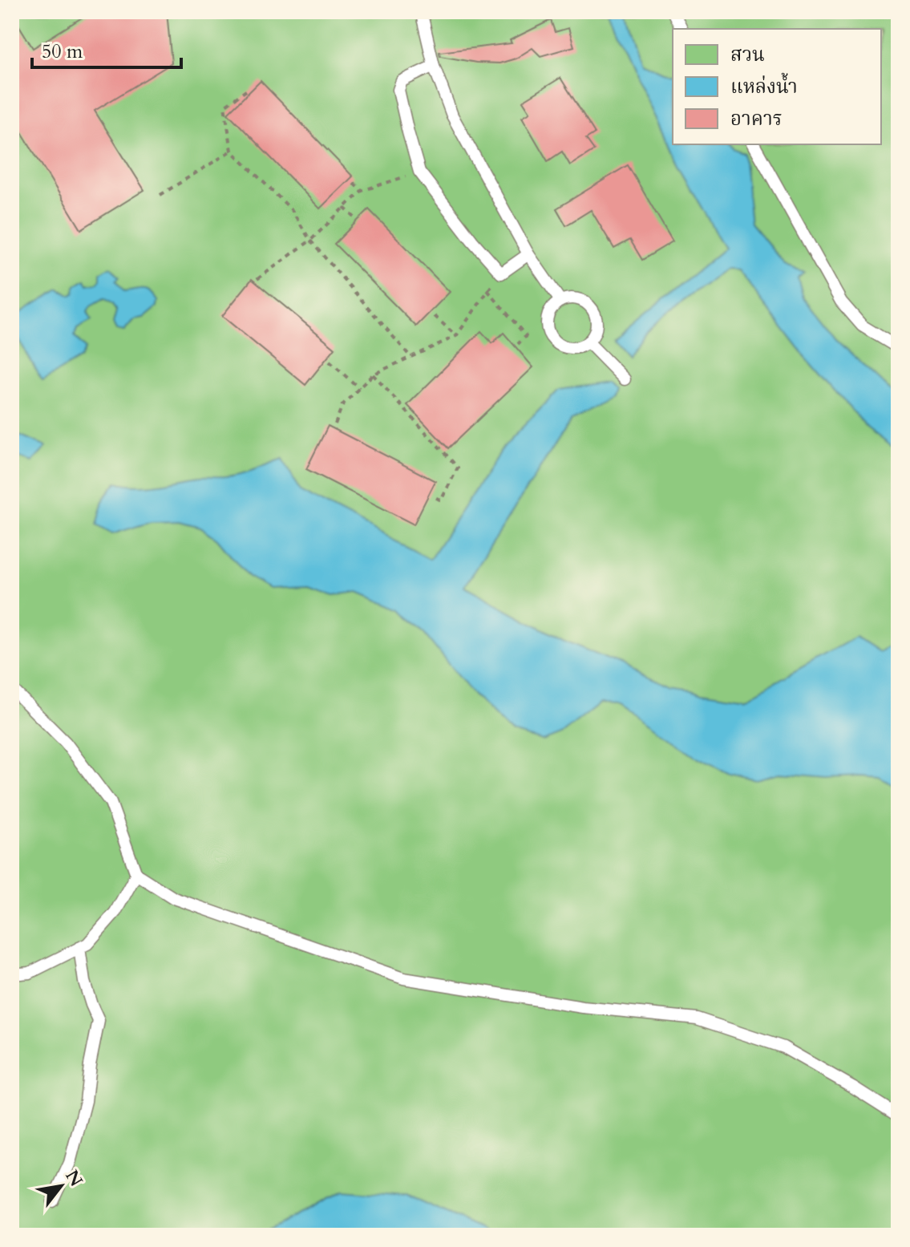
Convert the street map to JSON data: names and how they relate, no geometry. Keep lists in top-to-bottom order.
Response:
{
  "legend": ["สวน", "แหล่งน้ำ", "อาคาร"],
  "scale_bar": "50 m",
  "north": "top right"
}
